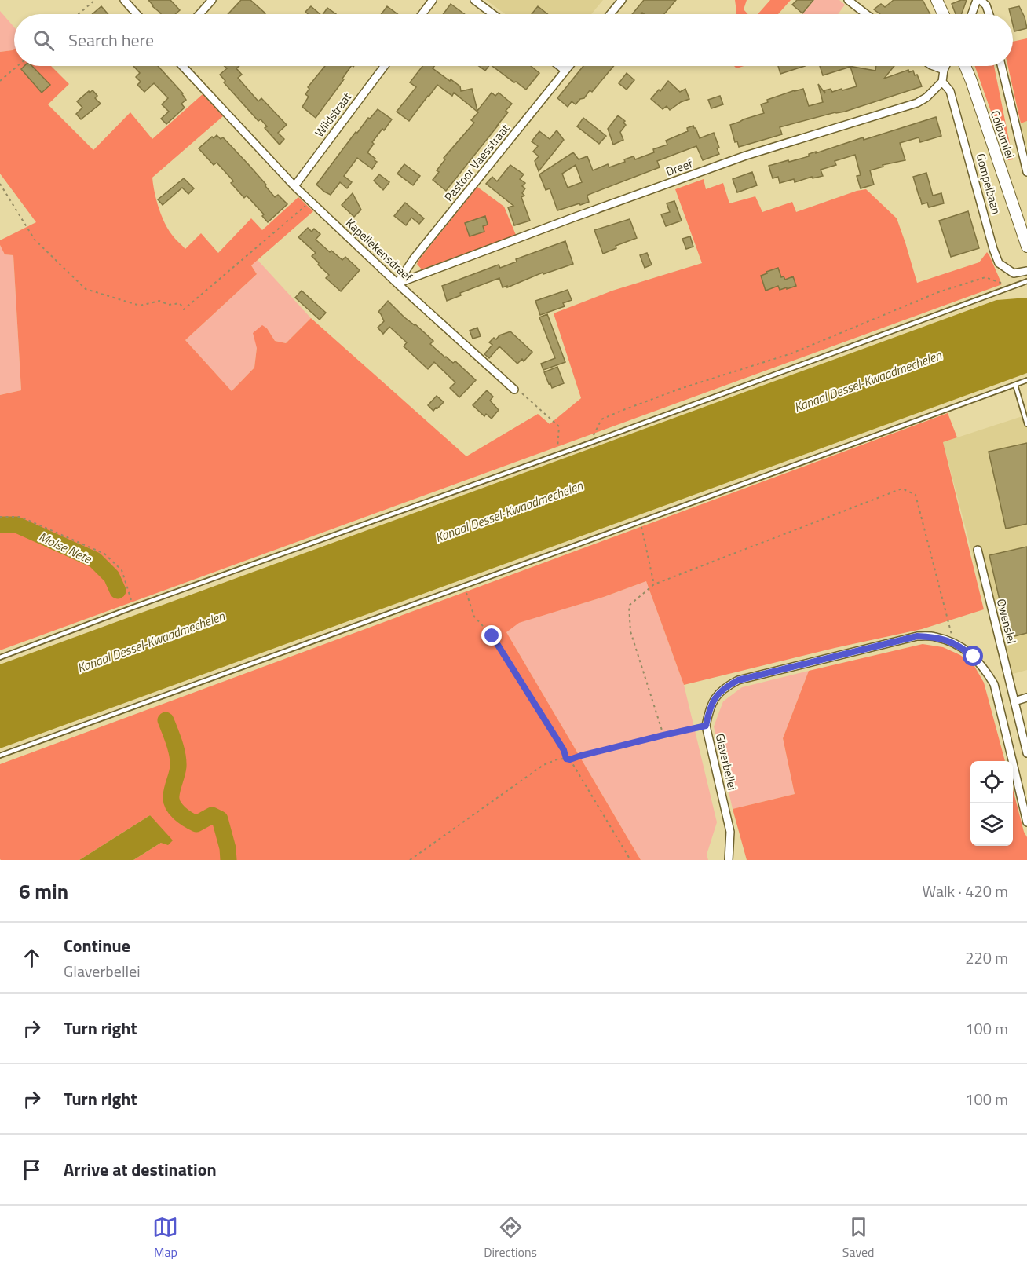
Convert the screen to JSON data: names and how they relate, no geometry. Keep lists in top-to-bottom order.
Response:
{
  "streets": {
    "street": [
      "Wildstraat",
      "Colburnlei",
      "Pastoor Vaesstraat",
      "Dreef",
      "Gompelbaan",
      "Kapellekensdreef",
      "Owenslei",
      "Glaverbellei"
    ]
  },
  "crossings": [
    ["Wildstraat", "Kapellekensdreef"],
    ["Pastoor Vaesstraat", "Dreef"],
    ["Pastoor Vaesstraat", "Kapellekensdreef"],
    ["Dreef", "Gompelbaan"],
    ["Dreef", "Kapellekensdreef"]
  ],
  "water": ["Kanaal Dessel-Kwaadmechelen", "Molse Nete"],
  "page": {
    "search": "Search here",
    "heading": ["6 min", "Walk · 420 m"],
    "list": [
      ["Continue", "Glaverbellei", "220 m"],
      ["Turn right", "100 m"],
      ["Turn right", "100 m"],
      "Arrive at destination"
    ],
    "nav": ["Map", "Directions", "Saved"]
  }
}
